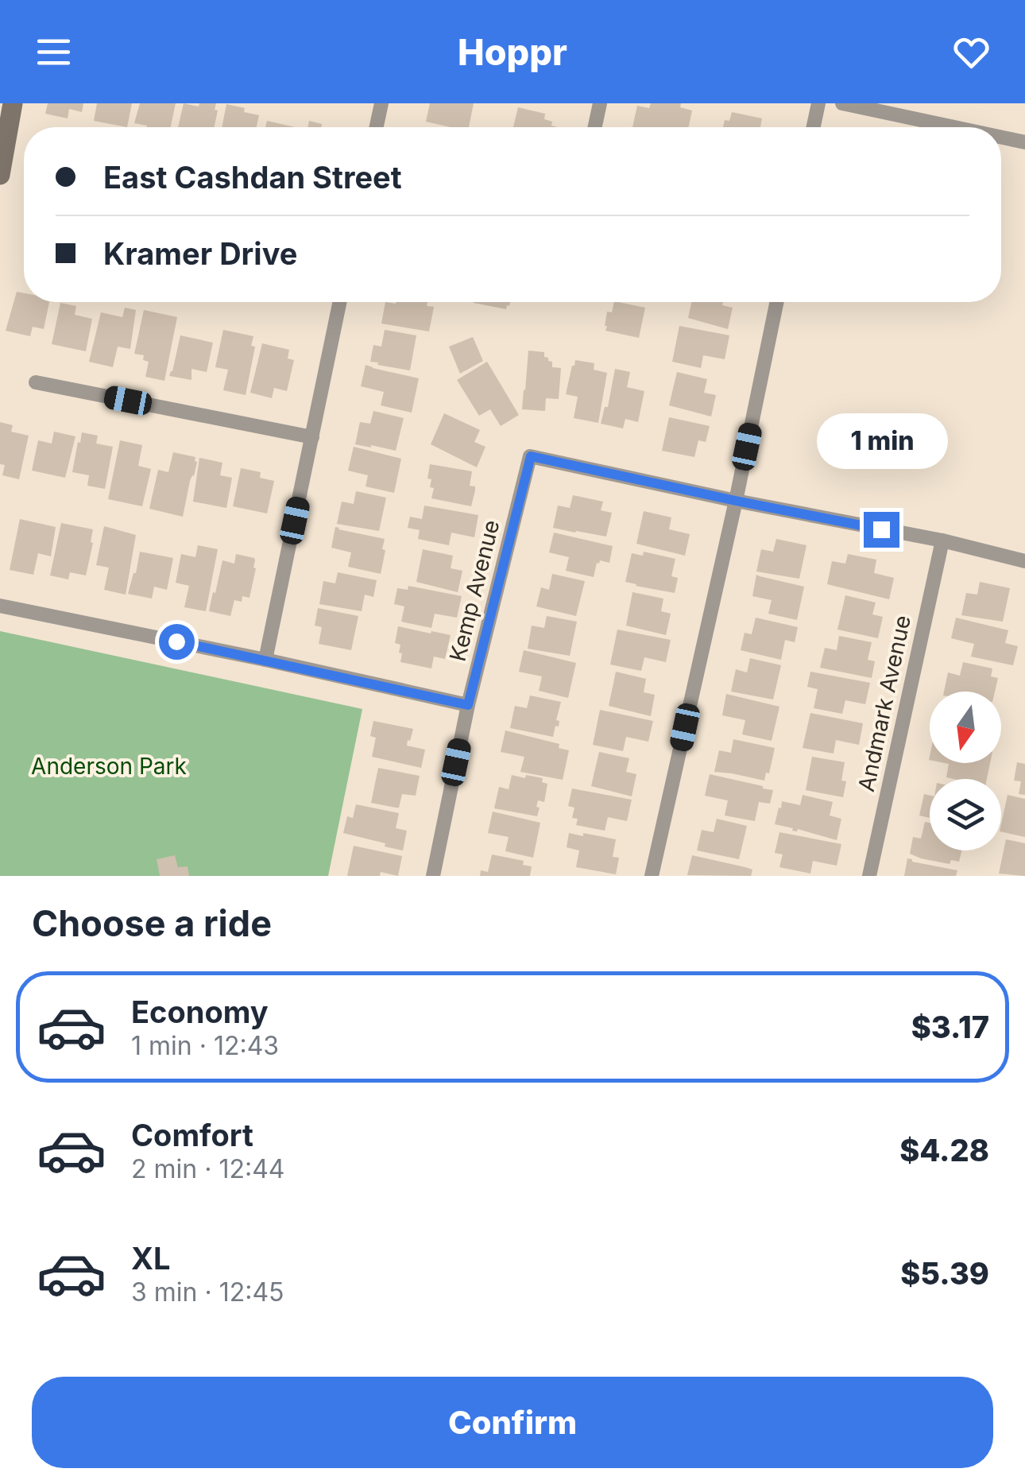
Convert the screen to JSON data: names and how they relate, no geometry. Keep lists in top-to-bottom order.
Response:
{
  "streets": {
    "street": ["Kemp Avenue", "Andmark Avenue"]
  },
  "parks": ["Anderson Park"],
  "north": "bottom",
  "page": {
    "header": "Hoppr",
    "banner": ["East Cashdan Street", "Kramer Drive"],
    "bubble": "1 min",
    "heading": "Choose a ride",
    "list": [
      {
        "name": "Economy",
        "note": "1 min · 12:43",
        "value": "$3.17"
      },
      {
        "name": "Comfort",
        "note": "2 min · 12:44",
        "value": "$4.28"
      },
      {
        "name": "XL",
        "note": "3 min · 12:45",
        "value": "$5.39"
      }
    ],
    "buttons": "Confirm"
  }
}
